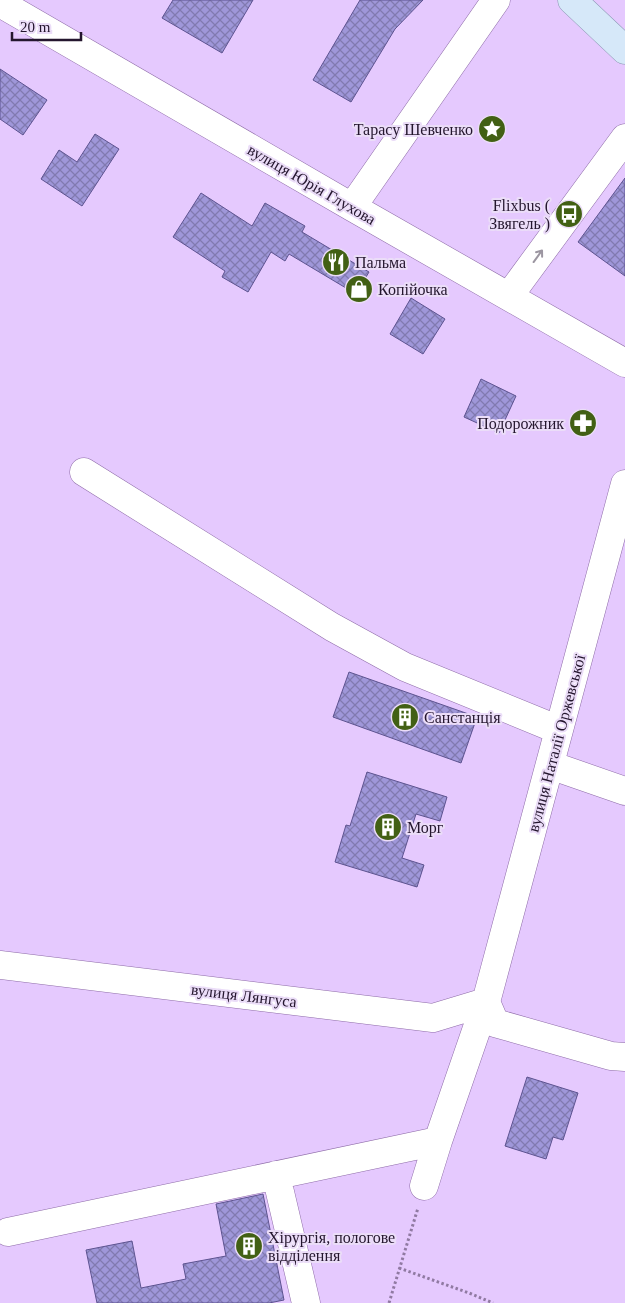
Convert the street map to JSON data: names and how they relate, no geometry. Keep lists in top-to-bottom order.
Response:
{
  "streets": {
    "street": ["вулиця Юрія Глухова", "вулиця Наталії Оржевської", "вулиця Лянгуса"]
  },
  "crossings": [
    ["вулиця Наталії Оржевської", "вулиця Лянгуса"]
  ],
  "places": {
    "place": ["Тарасу Шевченко"],
    "bus stop": ["Flixbus ( Звягель )"],
    "restaurant": ["Пальма"],
    "shop": ["Копійочка"],
    "pharmacy": ["Подорожник"],
    "building": ["Санстанція", "Морг", "Хірургія, пологове відділення"]
  },
  "scale_bar": "20 m"
}
